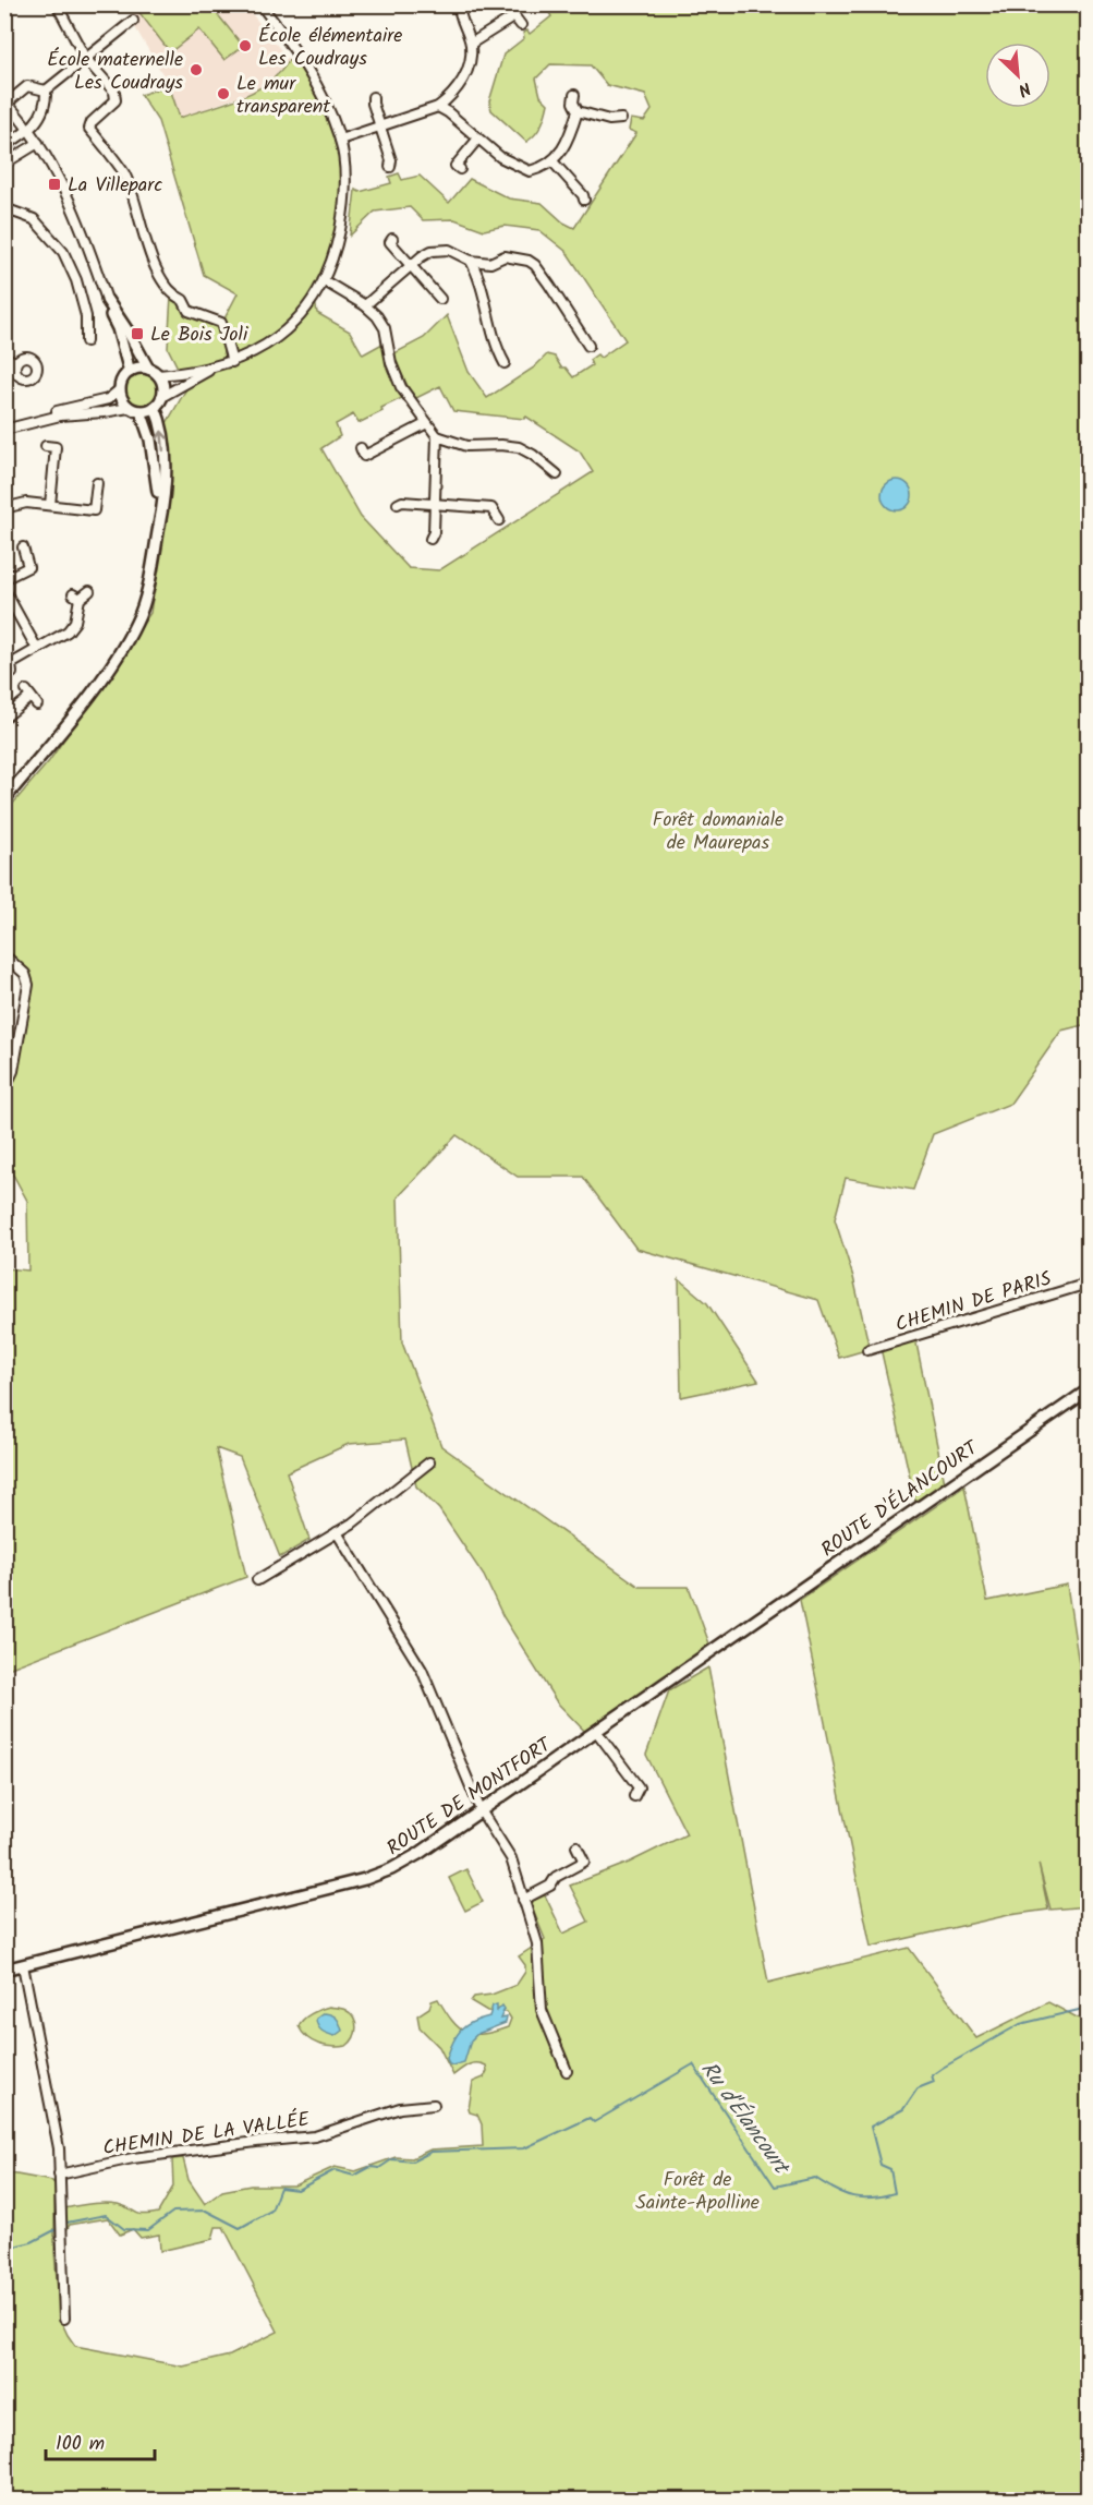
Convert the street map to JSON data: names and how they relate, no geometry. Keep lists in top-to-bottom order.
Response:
{
  "streets": {
    "street": [
      "CHEMIN DE PARIS",
      "ROUTE D'ÉLANCOURT",
      "ROUTE DE MONTFORT",
      "CHEMIN DE LA VALLÉE"
    ]
  },
  "crossings": [
    ["ROUTE D'ÉLANCOURT", "ROUTE DE MONTFORT"]
  ],
  "water": ["Ru d'Élancourt"],
  "parks": ["Forêt domaniale de Maurepas", "Forêt de Sainte-Apolline"],
  "places": {
    "other": ["École élémentaire Les Coudrays", "École maternelle Les Coudrays", "Le mur transparent"],
    "transit": ["La Villeparc", "Le Bois Joli"]
  },
  "scale_bar": "100 m",
  "north": "bottom right"
}
